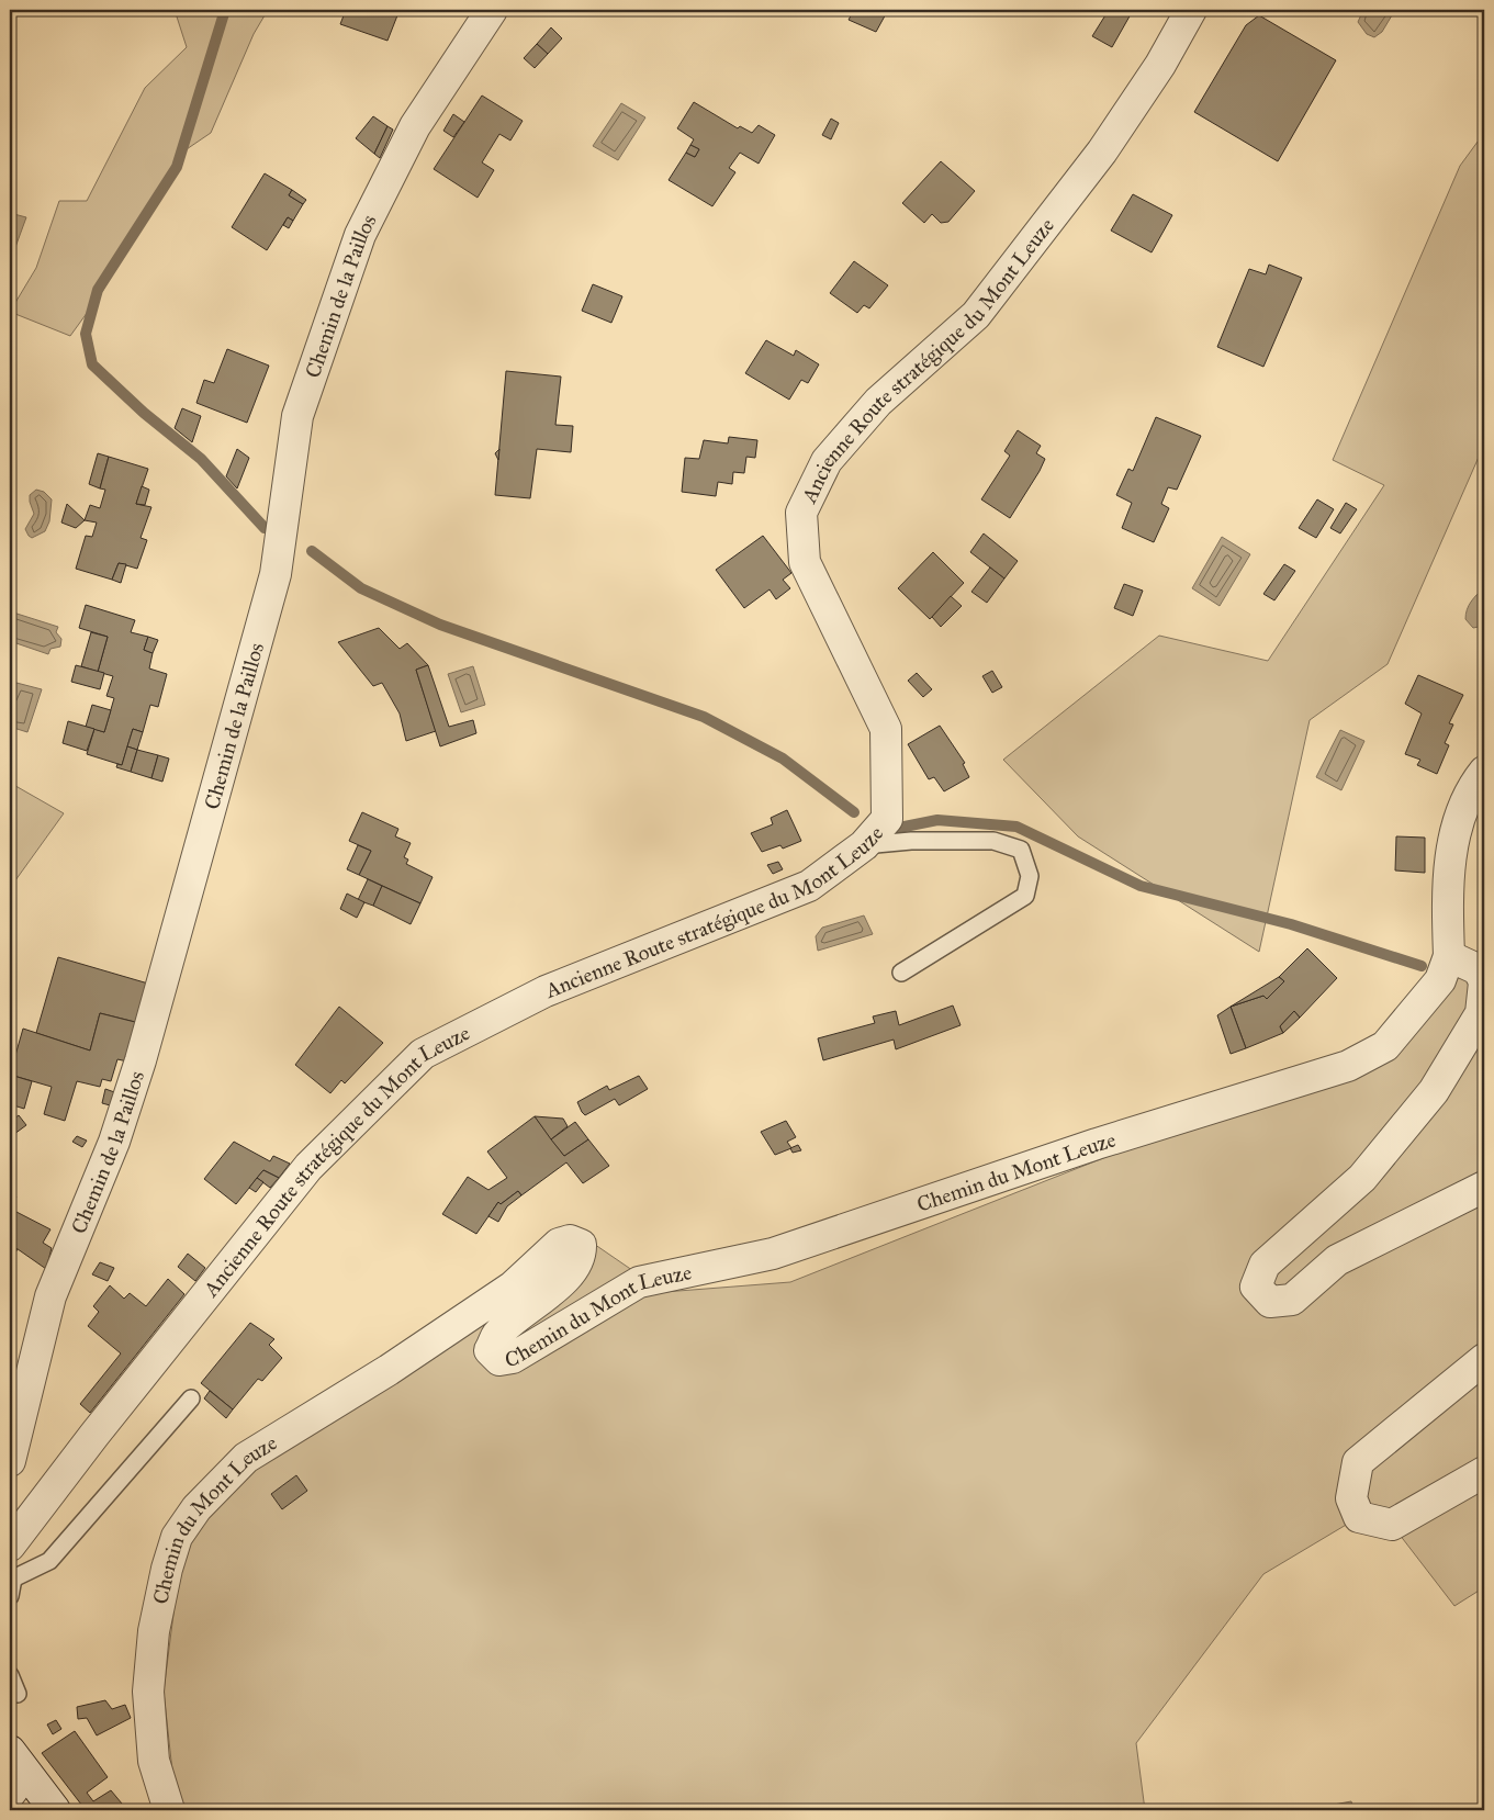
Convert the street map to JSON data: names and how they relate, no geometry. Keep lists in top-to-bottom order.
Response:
{
  "streets": {
    "street": ["Chemin de la Paillos", "Ancienne Route stratégique du Mont Leuze", "Chemin du Mont Leuze"]
  }
}
